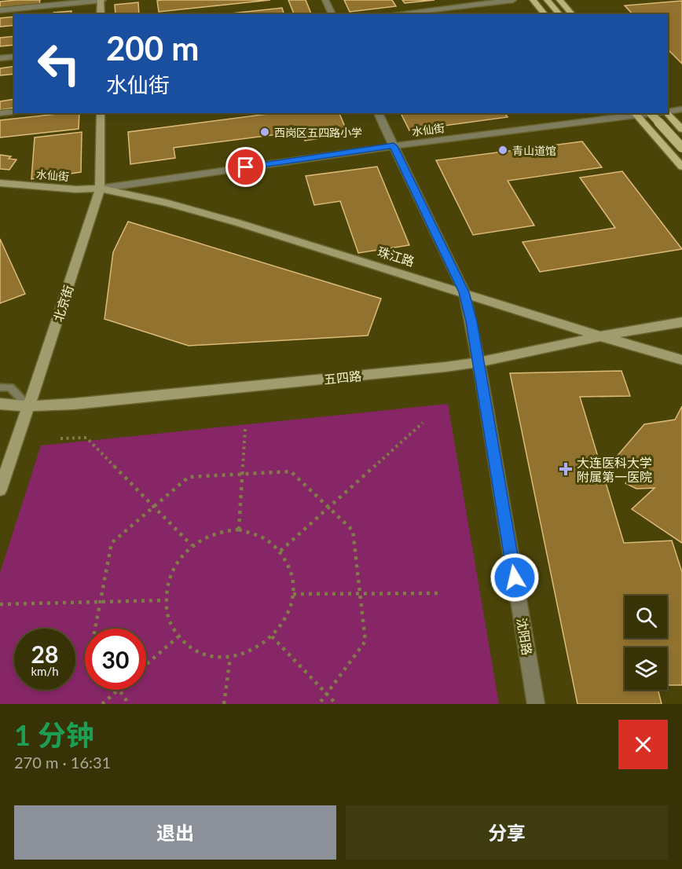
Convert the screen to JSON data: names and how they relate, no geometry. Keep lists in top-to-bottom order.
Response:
{
  "streets": {
    "street": [
      "水仙街",
      "珠江路",
      "北京街",
      "五四路",
      "沈阳路"
    ]
  },
  "crossings": [
    ["水仙街", "珠江路"],
    ["水仙街", "北京街"],
    ["水仙街", "沈阳路"],
    ["珠江路", "北京街"],
    ["珠江路", "五四路"],
    ["珠江路", "沈阳路"],
    ["北京街", "五四路"],
    ["五四路", "沈阳路"]
  ],
  "places": {
    "other": ["西岗区五四路小学", "青山道馆"],
    "health": ["大连医科大学 附属第一医院"]
  },
  "page": {
    "turn": ["200 m", "水仙街"],
    "speed": "28 km/h",
    "limit": "30",
    "heading": ["1 分钟", "270 m · 16:31"],
    "buttons": ["退出", "分享"]
  }
}
